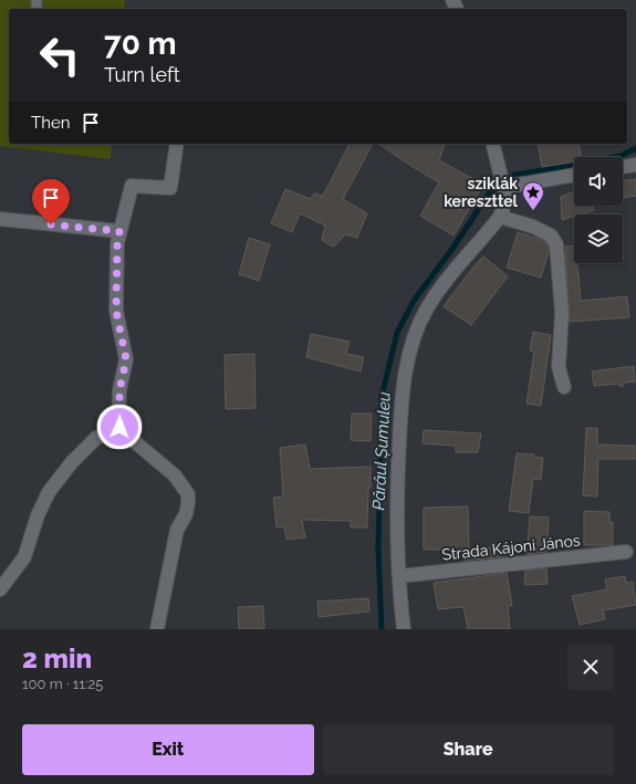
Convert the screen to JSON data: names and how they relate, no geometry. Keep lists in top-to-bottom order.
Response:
{
  "streets": {
    "street": ["Strada Kájoni János"]
  },
  "water": ["Pârâul Șumuleu"],
  "places": {
    "place": ["sziklák kereszttel"]
  },
  "page": {
    "turn": ["70 m", "Turn left"],
    "then": "Then",
    "heading": ["2 min", "100 m · 11:25"],
    "buttons": ["Exit", "Share"]
  }
}
